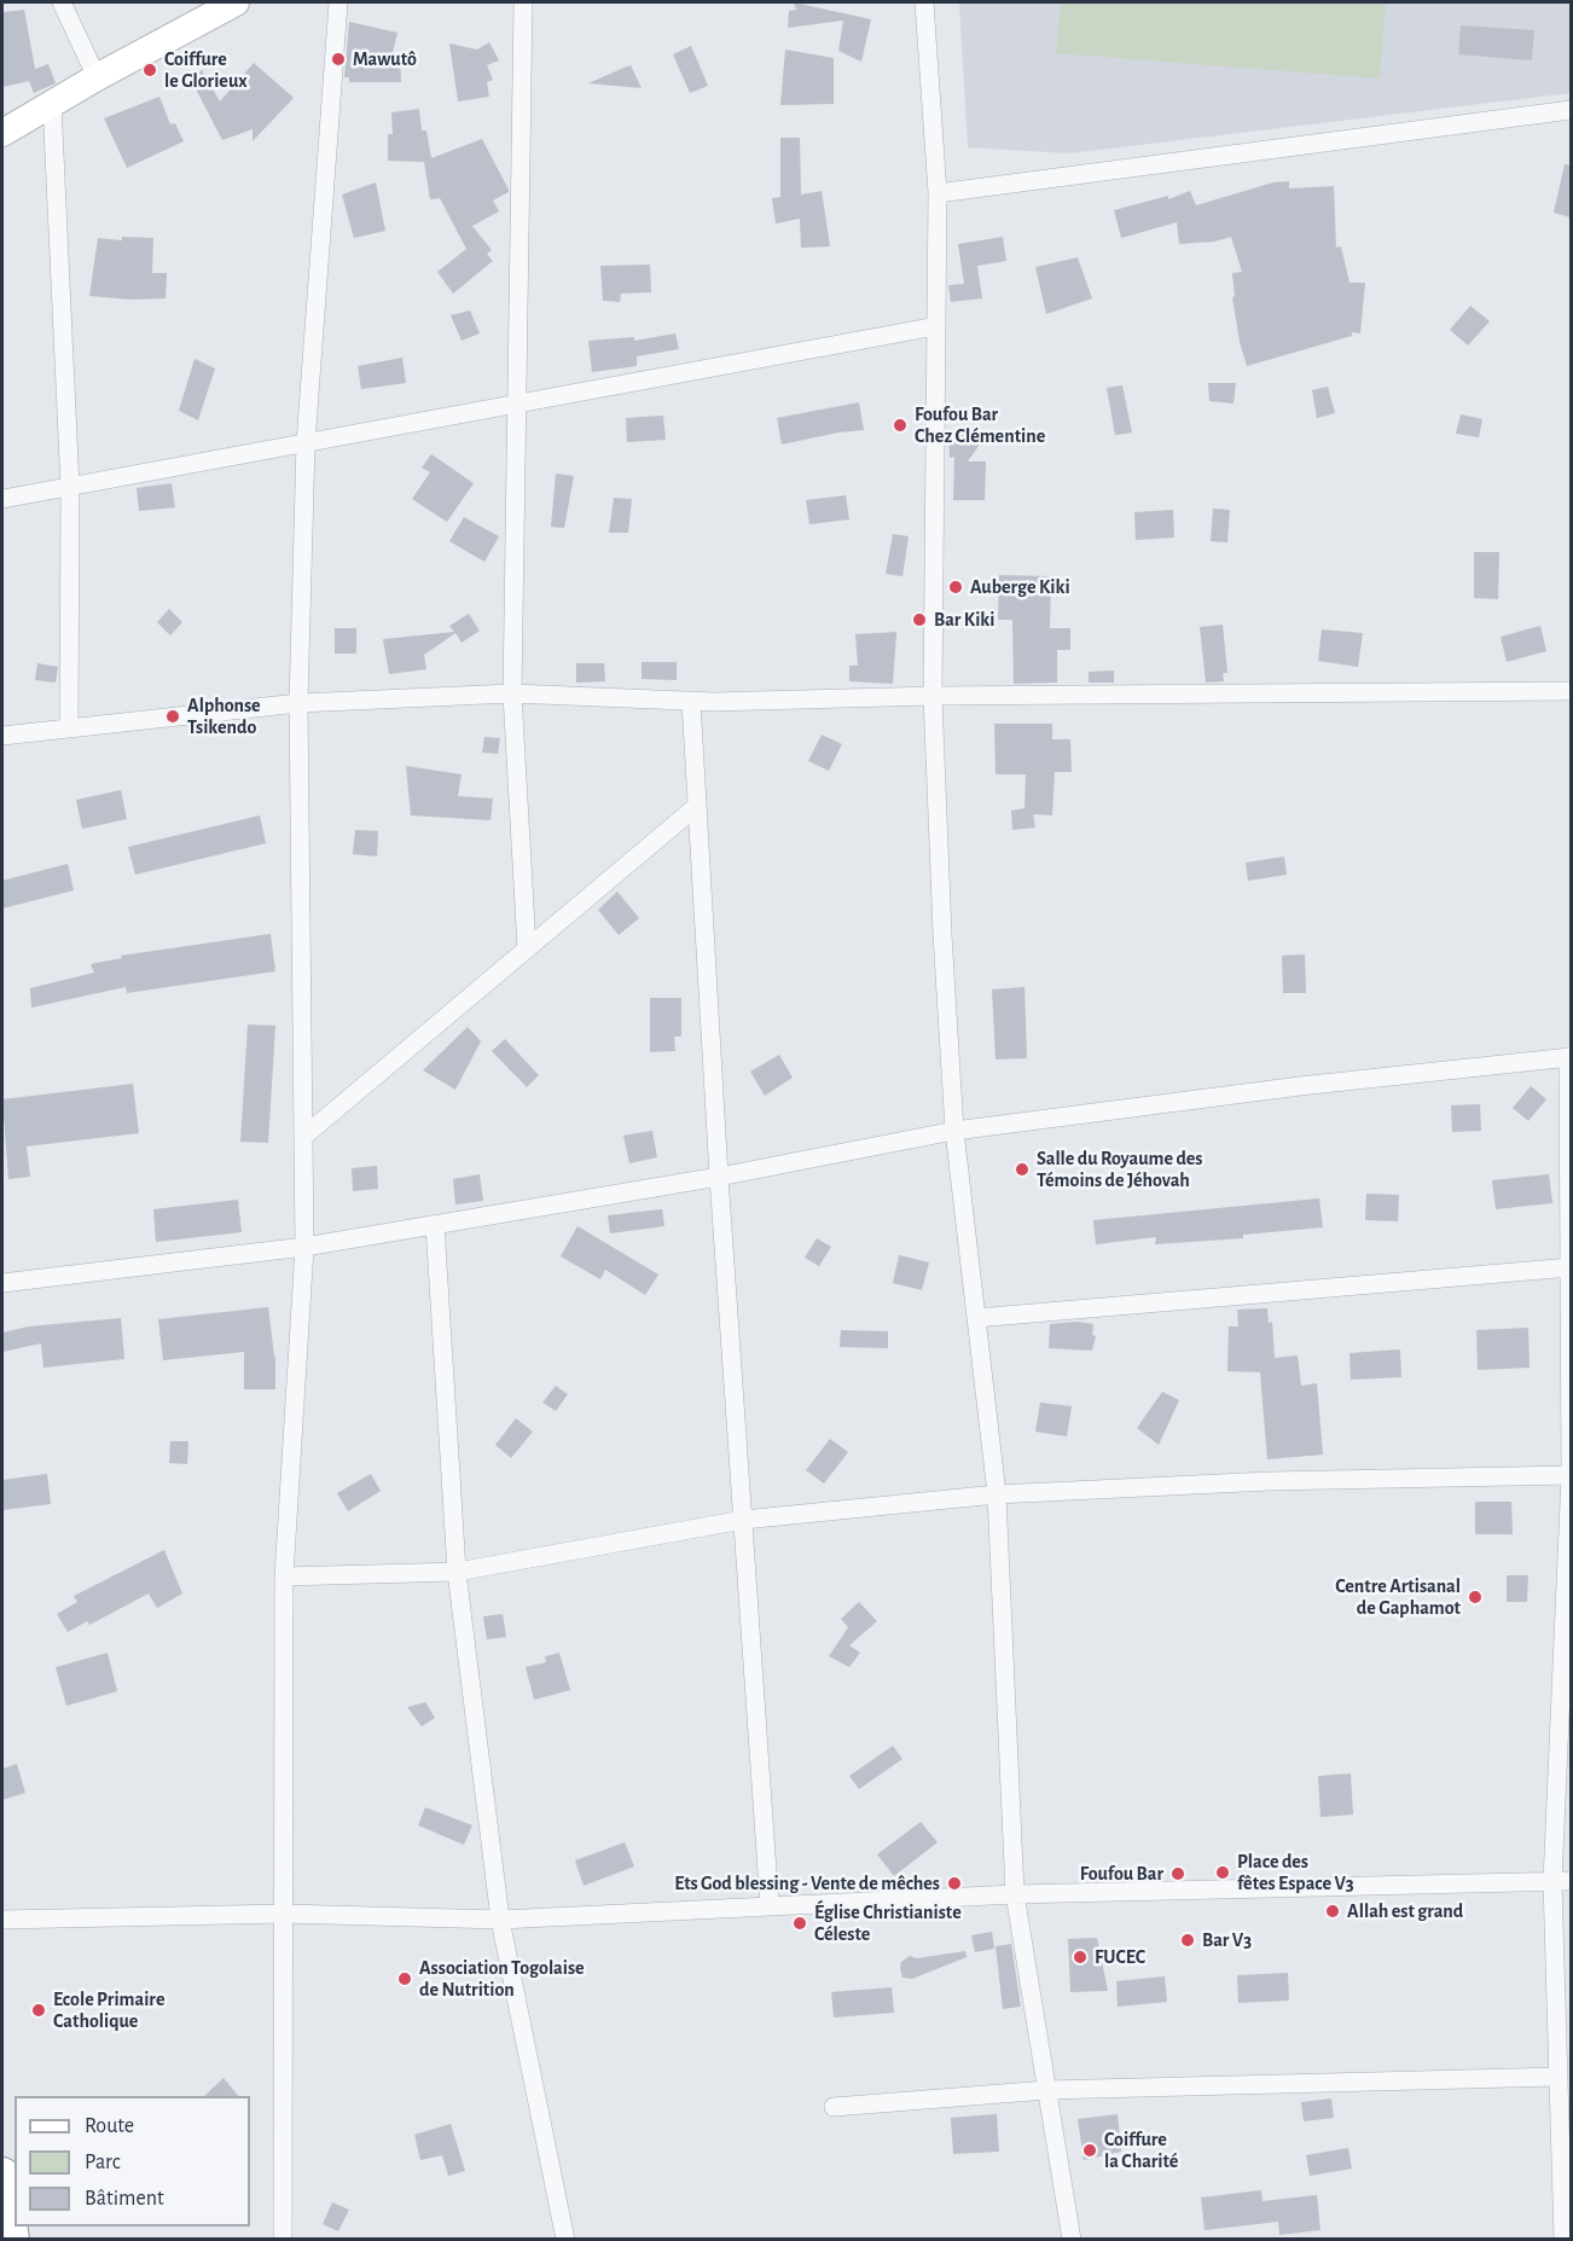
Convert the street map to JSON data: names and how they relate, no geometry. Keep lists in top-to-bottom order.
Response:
{
  "places": [
    "Mawutô",
    "Coiffure le Glorieux",
    "Foufou Bar Chez Clémentine",
    "Auberge Kiki",
    "Bar Kiki",
    "Alphonse Tsikendo",
    "Salle du Royaume des Témoins de Jéhovah",
    "Centre Artisanal de Gaphamot",
    "Place des fêtes Espace V3",
    "Foufou Bar",
    "Ets God blessing - Vente de mêches",
    "Allah est grand",
    "Église Christianiste Céleste",
    "Bar V3",
    "FUCEC",
    "Association Togolaise de Nutrition",
    "Ecole Primaire Catholique",
    "Coiffure la Charité"
  ],
  "legend": ["Route", "Parc", "Bâtiment"]
}
